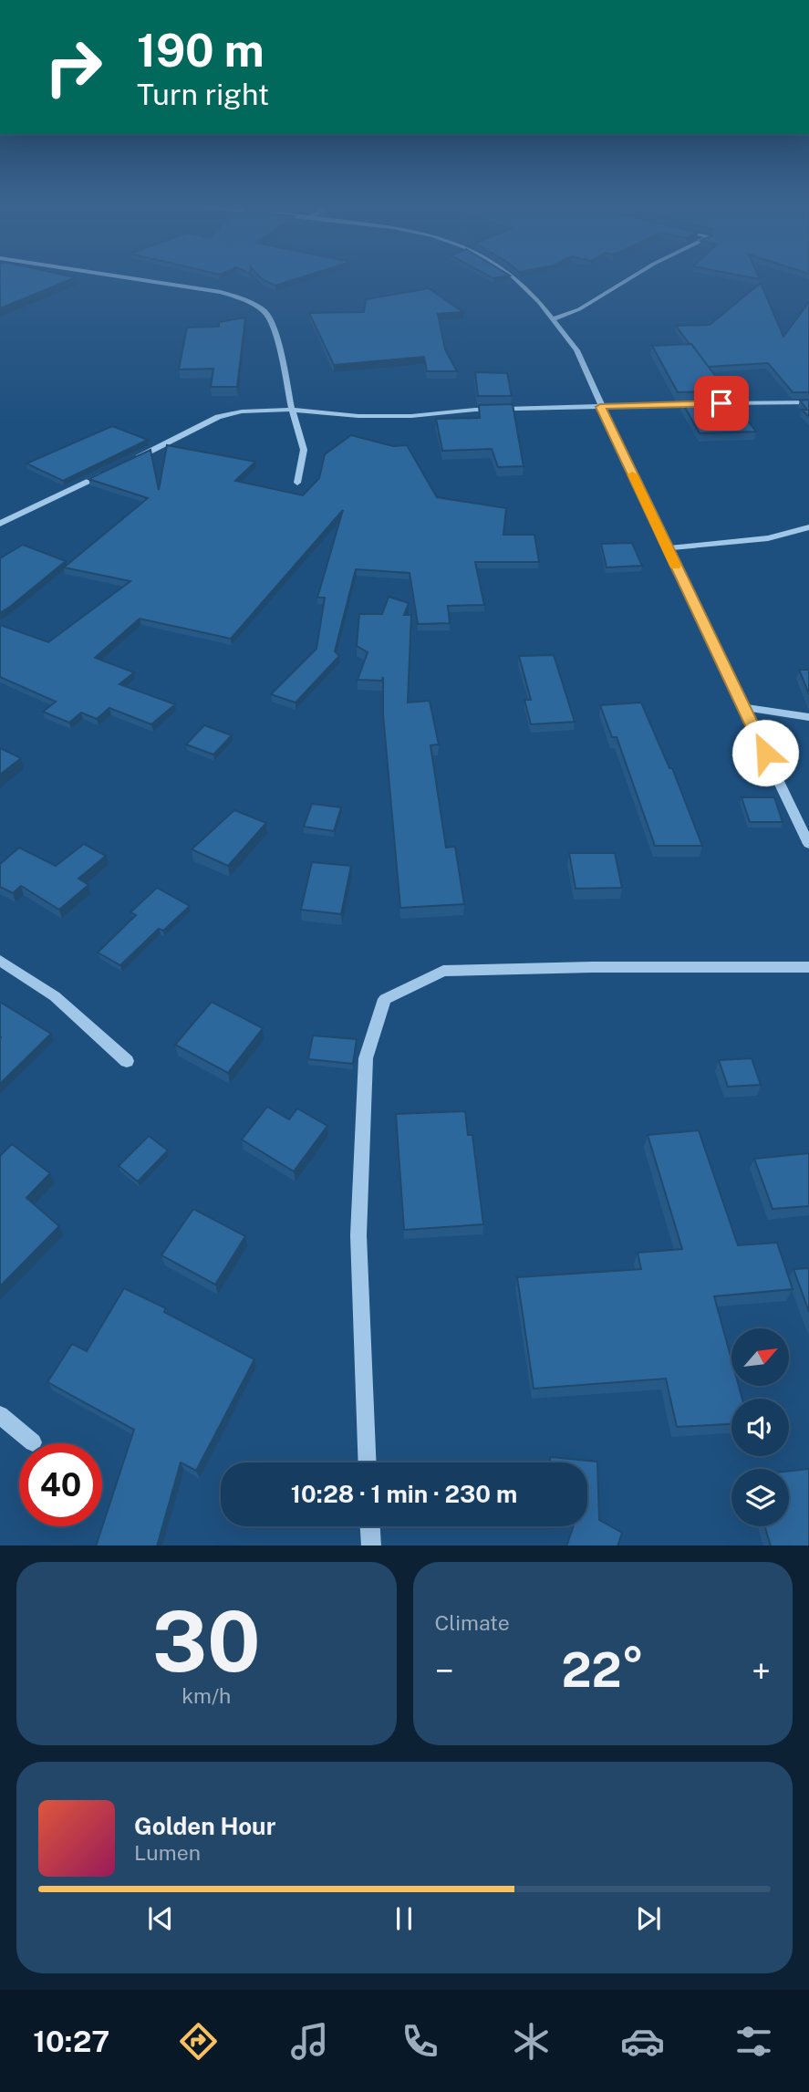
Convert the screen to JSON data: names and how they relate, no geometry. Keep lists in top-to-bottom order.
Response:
{
  "north": "top right",
  "page": {
    "turn": ["190 m", "Turn right"],
    "limit": "40",
    "trip": "10:28 · 1 min · 230 m",
    "tile": [
      ["30", "km/h"],
      "Climate"
    ],
    "heat": ["−", "22°", "+"],
    "song": ["Golden Hour", "Lumen"],
    "tabs": "10:27"
  }
}
